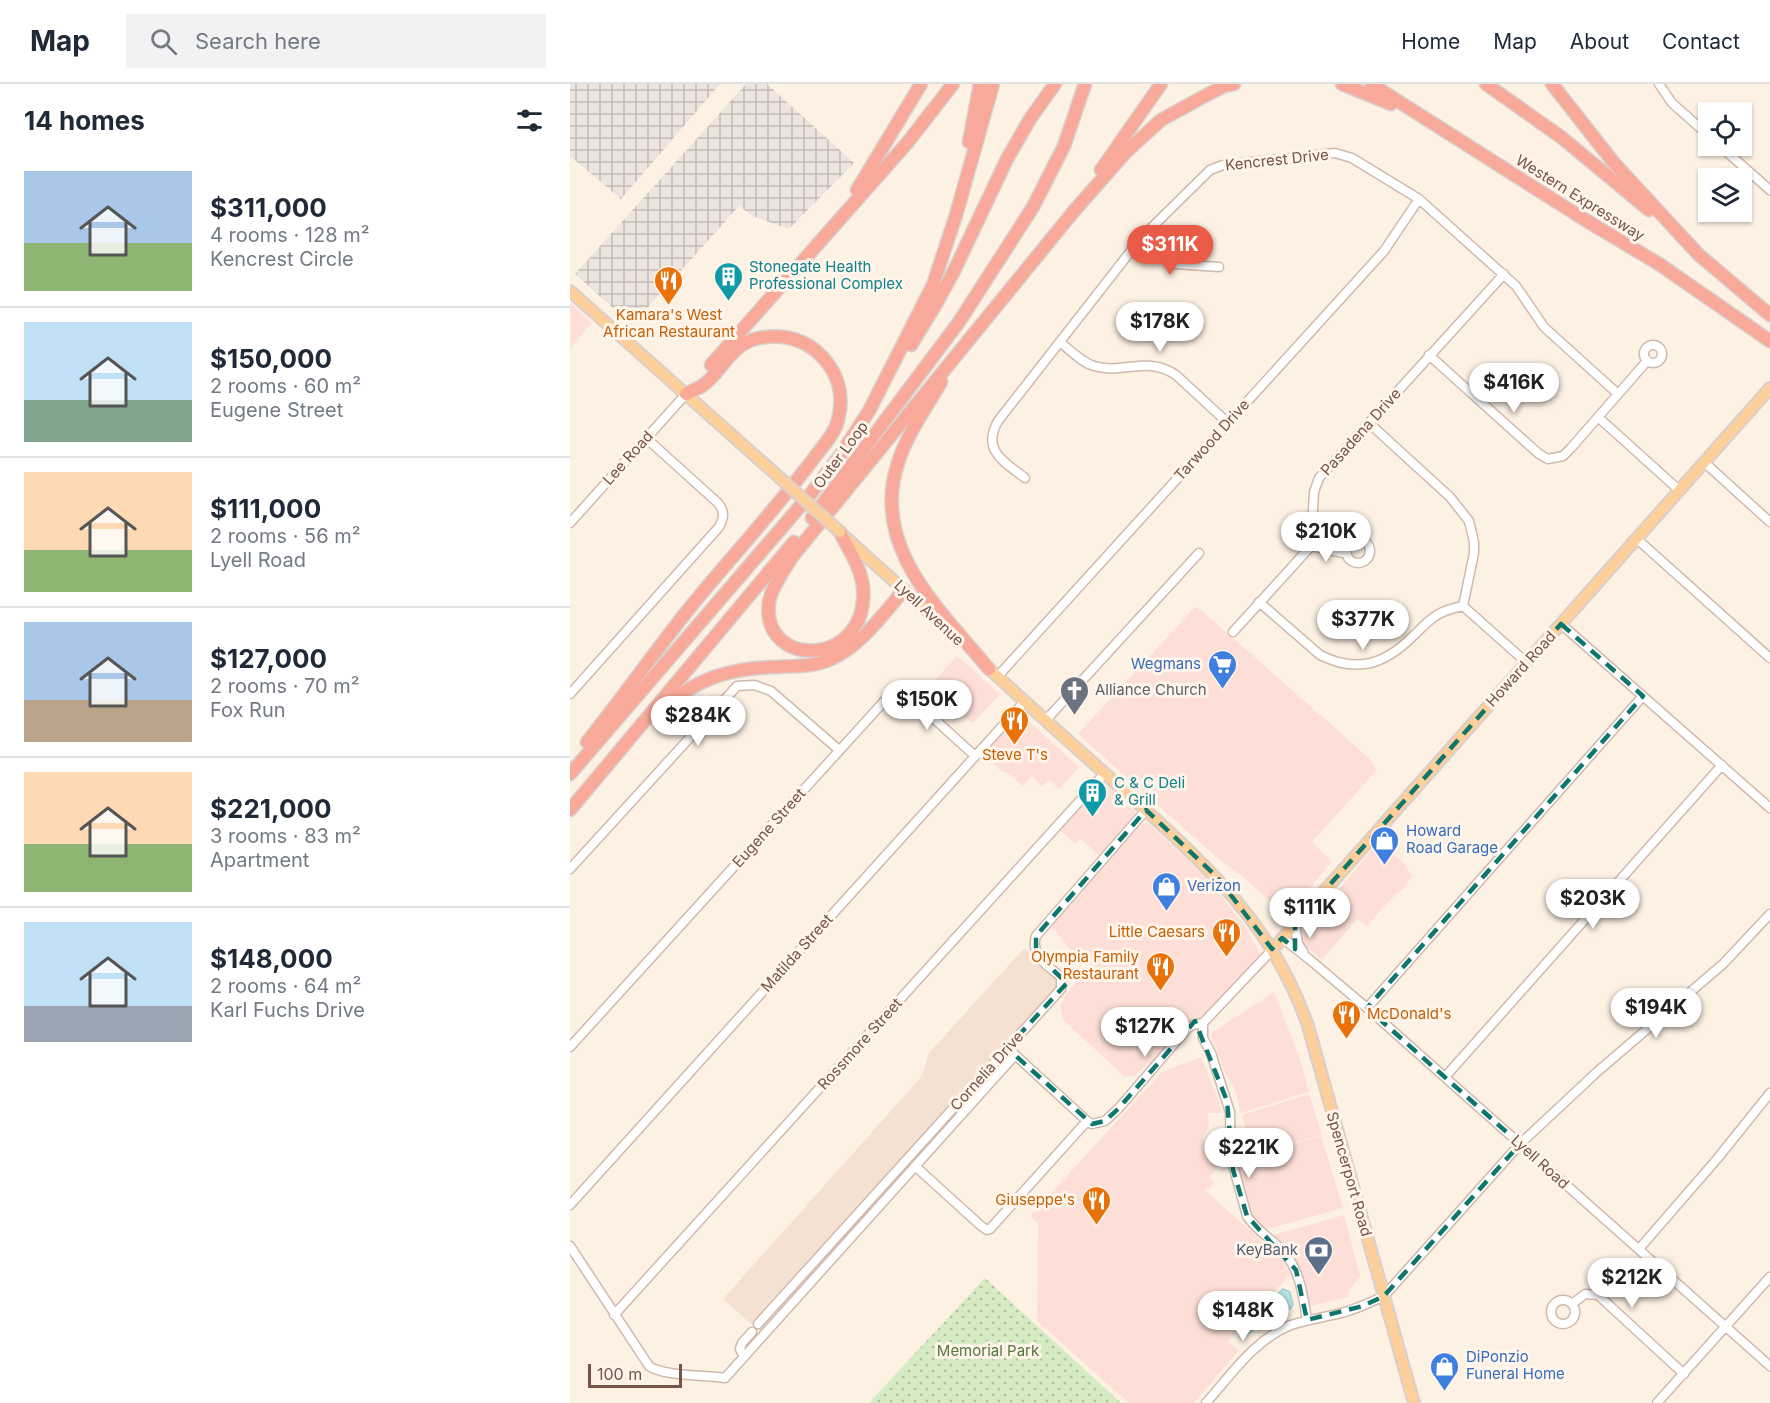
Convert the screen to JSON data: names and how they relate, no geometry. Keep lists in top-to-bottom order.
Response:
{
  "streets": {
    "highway": ["Western Expressway", "Outer Loop"],
    "main road": ["Lyell Avenue", "Howard Road", "Spencerport Road"],
    "street": [
      "Kencrest Drive",
      "Pasadena Drive",
      "Tarwood Drive",
      "Lee Road",
      "Eugene Street",
      "Matilda Street",
      "Rossmore Street",
      "Cornelia Drive",
      "Lyell Road"
    ]
  },
  "crossings": [
    ["Kencrest Drive", "Pasadena Drive"],
    ["Kencrest Drive", "Tarwood Drive"],
    ["Tarwood Drive", "Lyell Avenue"],
    ["Lee Road", "Lyell Avenue"],
    ["Lyell Avenue", "Howard Road"],
    ["Lyell Avenue", "Matilda Street"],
    ["Lyell Avenue", "Rossmore Street"],
    ["Lyell Avenue", "Cornelia Drive"],
    ["Lyell Avenue", "Spencerport Road"],
    ["Howard Road", "Lyell Road"],
    ["Howard Road", "Spencerport Road"],
    ["Eugene Street", "Matilda Street"]
  ],
  "parks": ["Memorial Park"],
  "places": {
    "building": ["Stonegate Health Professional Complex", "C & C Deli & Grill"],
    "restaurant": [
      "Kamara's West African Restaurant",
      "Steve T's",
      "Little Caesars",
      "Olympia Family Restaurant",
      "McDonald's",
      "Giuseppe's"
    ],
    "supermarket": ["Wegmans"],
    "church": ["Alliance Church"],
    "shop": ["Howard Road Garage", "Verizon", "DiPonzio Funeral Home"],
    "bank": ["KeyBank"]
  },
  "scale_bar": "100 m",
  "page": {
    "header": "Map",
    "search": "Search here",
    "nav": [
      "Home",
      "Map",
      "About",
      "Contact"
    ],
    "heading": "14 homes",
    "list": [
      {
        "name": "$311,000",
        "note": "4 rooms · 128 m² · Kencrest Circle"
      },
      {
        "name": "$150,000",
        "note": "2 rooms · 60 m² · Eugene Street"
      },
      {
        "name": "$111,000",
        "note": "2 rooms · 56 m² · Lyell Road"
      },
      {
        "name": "$127,000",
        "note": "2 rooms · 70 m² · Fox Run"
      },
      {
        "name": "$221,000",
        "note": "3 rooms · 83 m² · Apartment"
      },
      {
        "name": "$148,000",
        "note": "2 rooms · 64 m² · Karl Fuchs Drive"
      }
    ],
    "price": [
      "$311K",
      "$178K",
      "$416K",
      "$210K",
      "$377K",
      "$150K",
      "$284K",
      "$203K",
      "$111K",
      "$194K",
      "$127K",
      "$221K",
      "$212K",
      "$148K"
    ],
    "scale": "100 m"
  }
}
